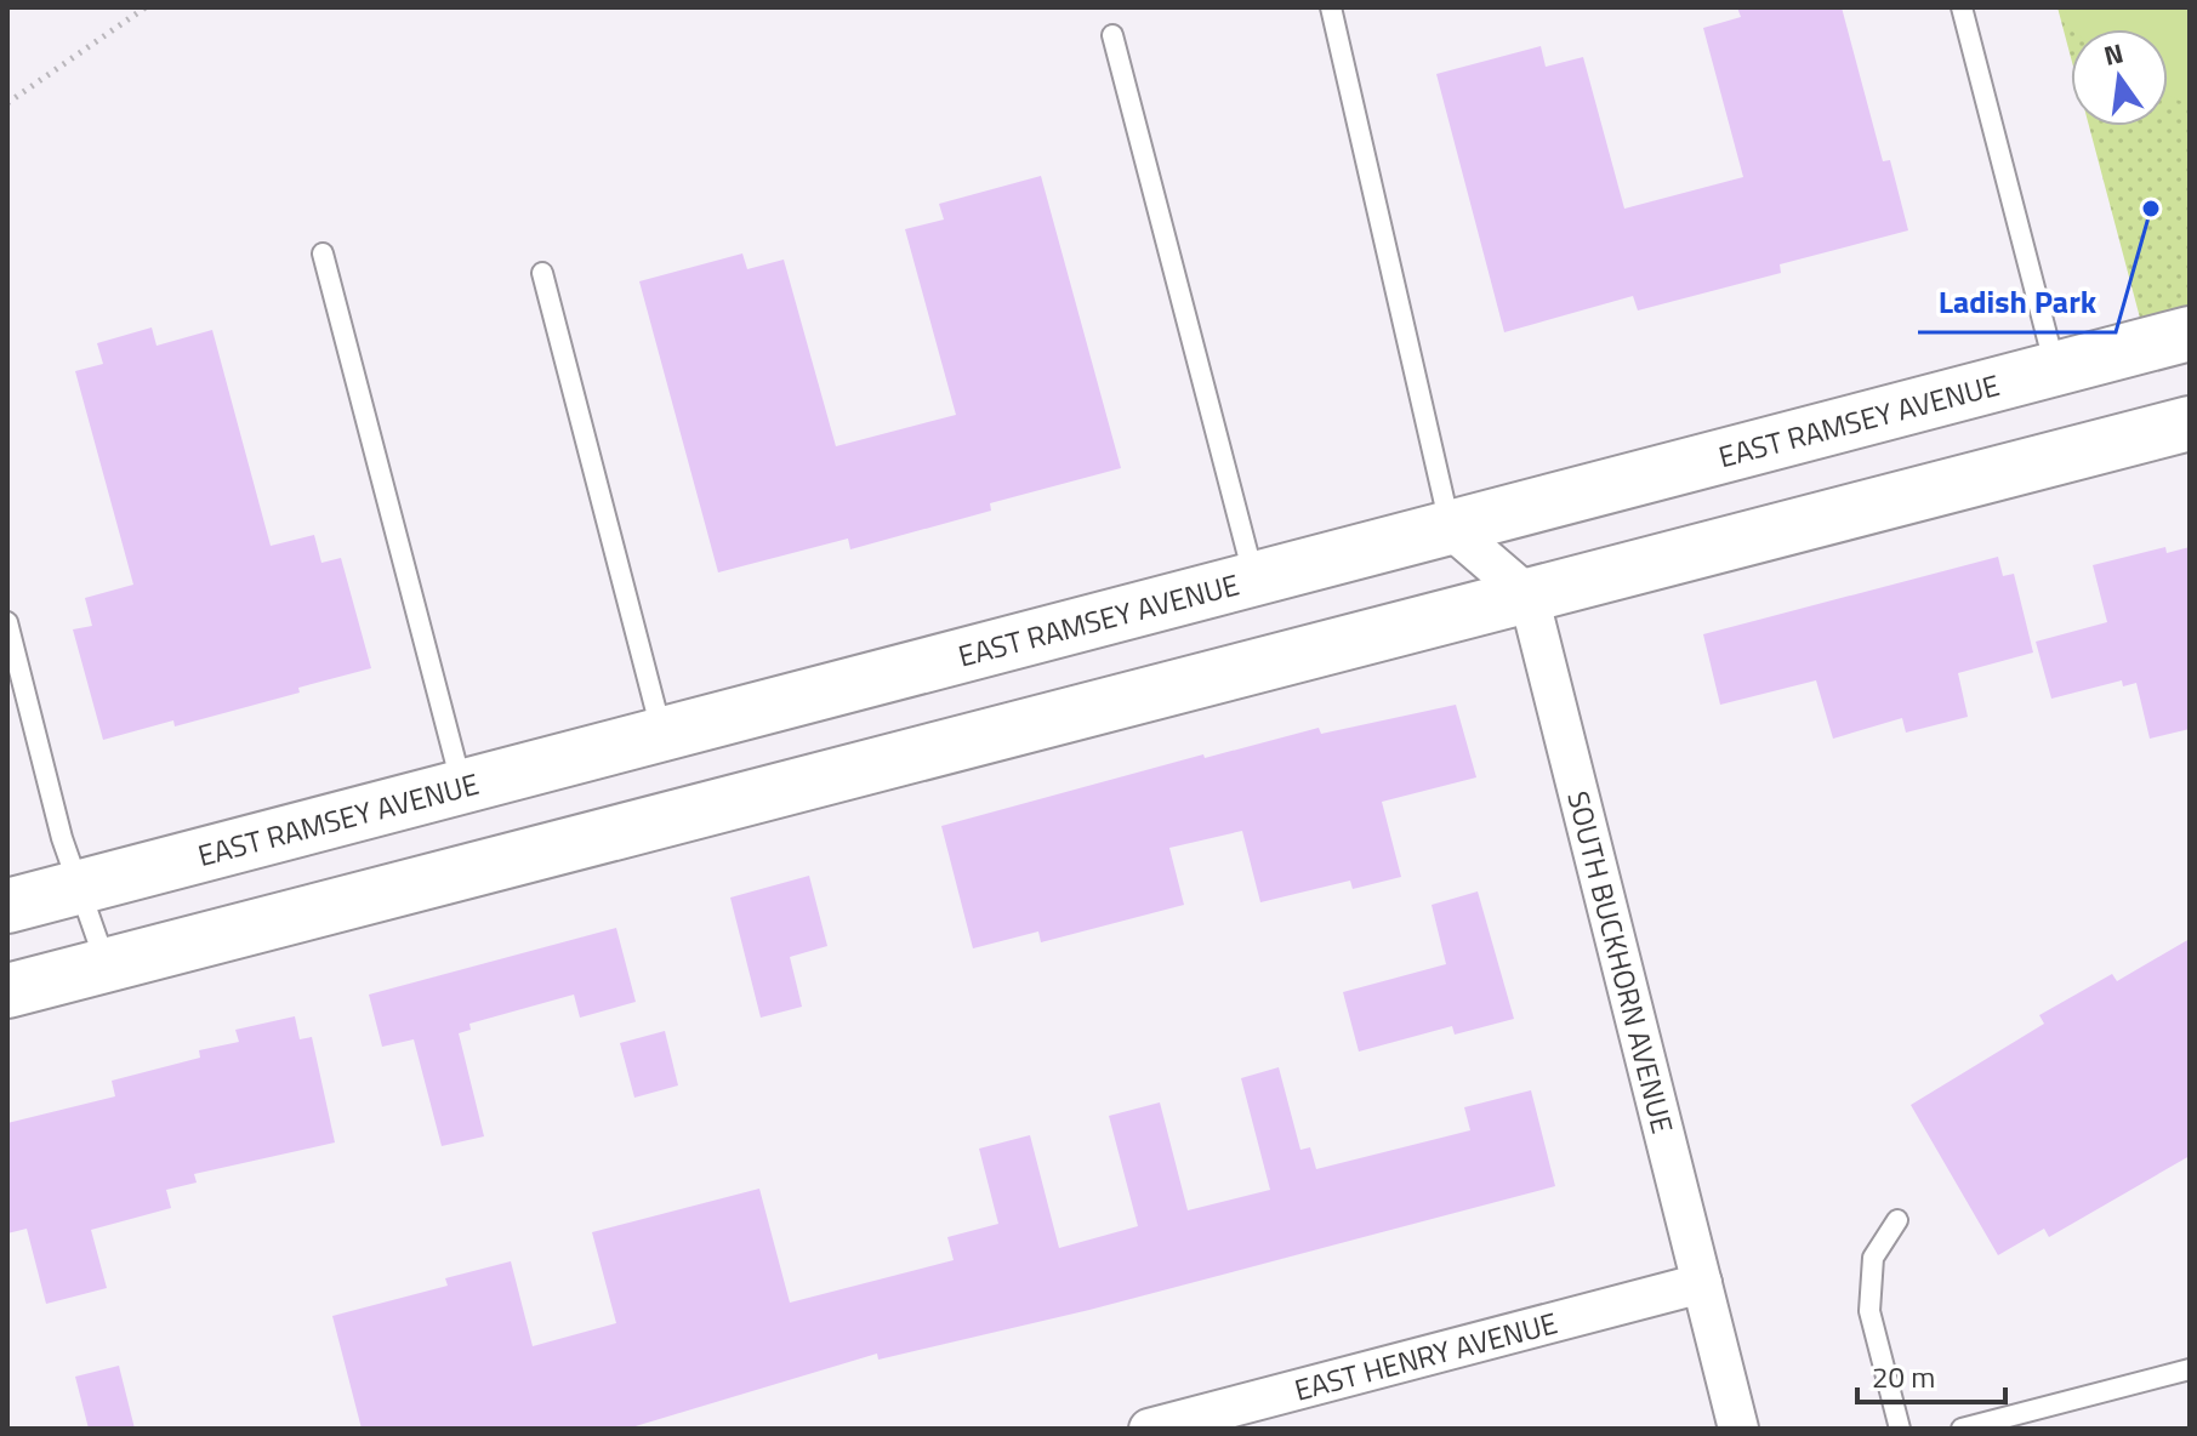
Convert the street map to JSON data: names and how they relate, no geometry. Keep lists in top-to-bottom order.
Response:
{
  "streets": {
    "street": ["EAST RAMSEY AVENUE", "SOUTH BUCKHORN AVENUE", "EAST HENRY AVENUE"]
  },
  "crossings": [
    ["SOUTH BUCKHORN AVENUE", "EAST HENRY AVENUE"]
  ],
  "places": ["Ladish Park"],
  "scale_bar": "20 m",
  "north": "top"
}
